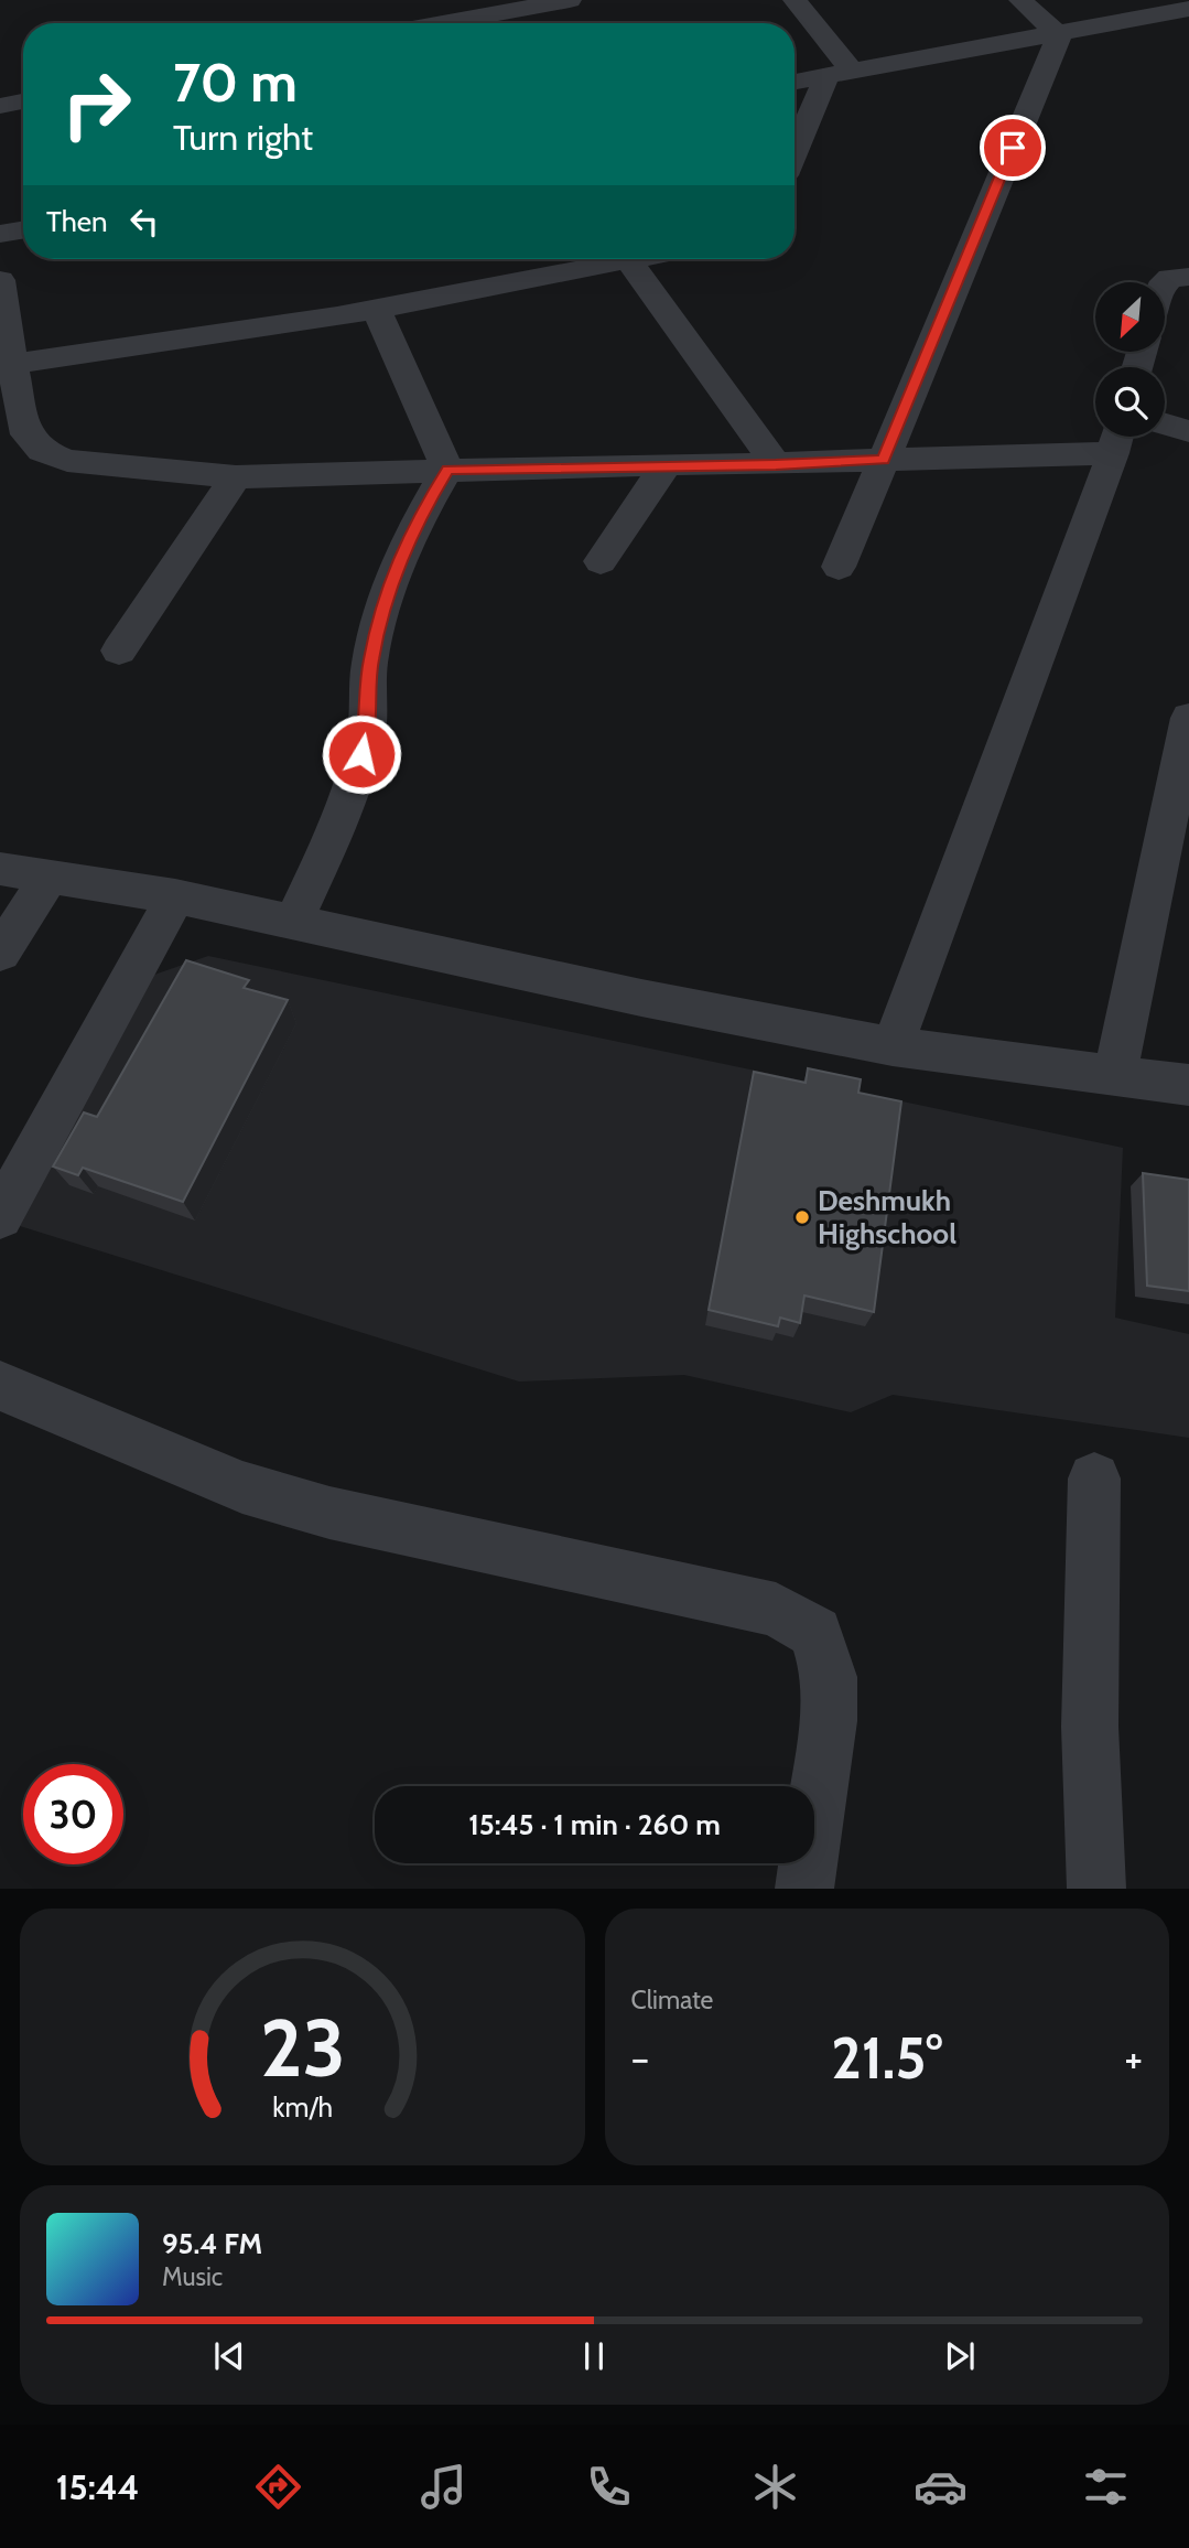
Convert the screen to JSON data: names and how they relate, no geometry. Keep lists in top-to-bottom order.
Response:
{
  "places": ["Deshmukh Highschool"],
  "north": "bottom left",
  "page": {
    "turn": ["70 m", "Turn right"],
    "then": "Then",
    "limit": "30",
    "trip": "15:45 · 1 min · 260 m",
    "tile": "Climate",
    "heat": ["−", "21.5°", "+"],
    "song": ["95.4 FM", "Music"],
    "tabs": "15:44",
    "gauge": ["23", "km/h"]
  }
}
